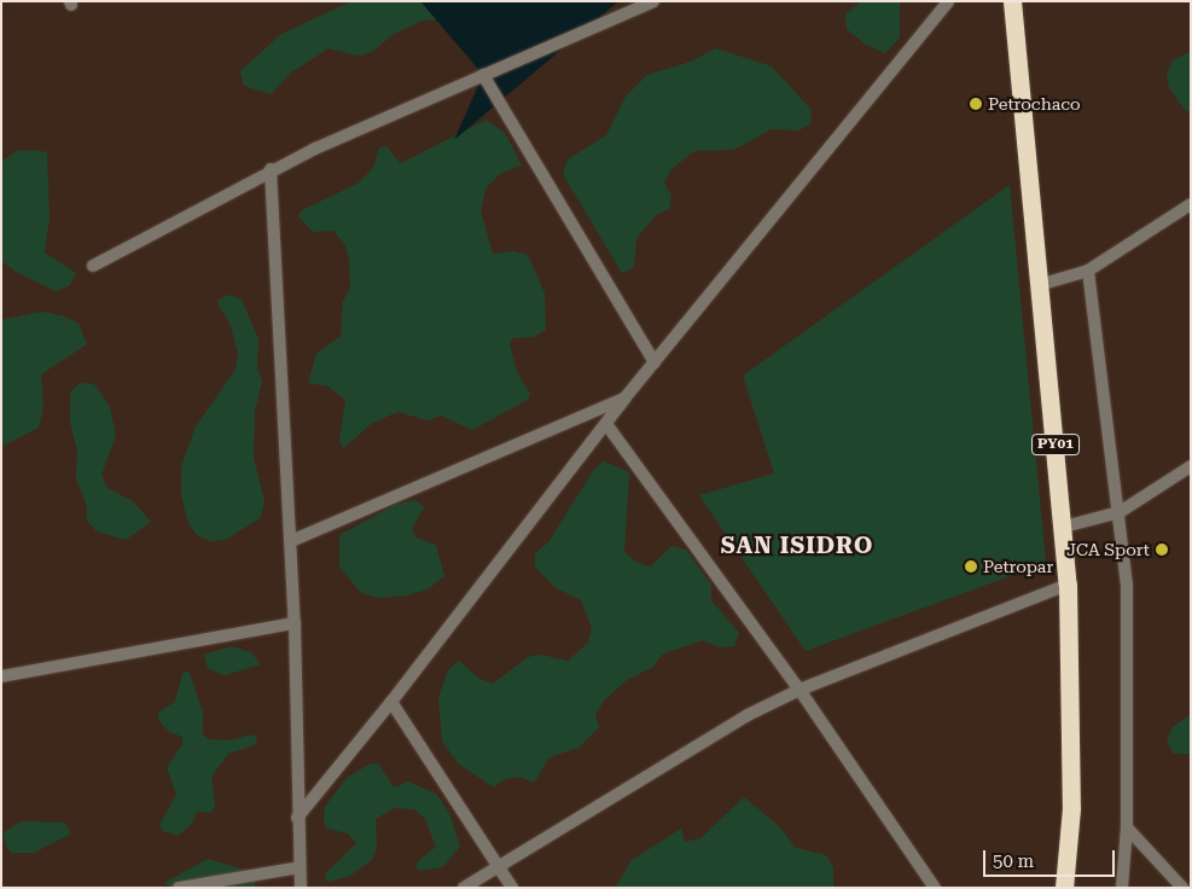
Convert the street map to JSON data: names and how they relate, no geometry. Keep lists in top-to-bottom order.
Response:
{
  "streets": {
    "highway": ["PY01"]
  },
  "districts": ["SAN ISIDRO"],
  "places": ["Petrochaco", "JCA Sport", "Petropar"],
  "scale_bar": "50 m"
}
